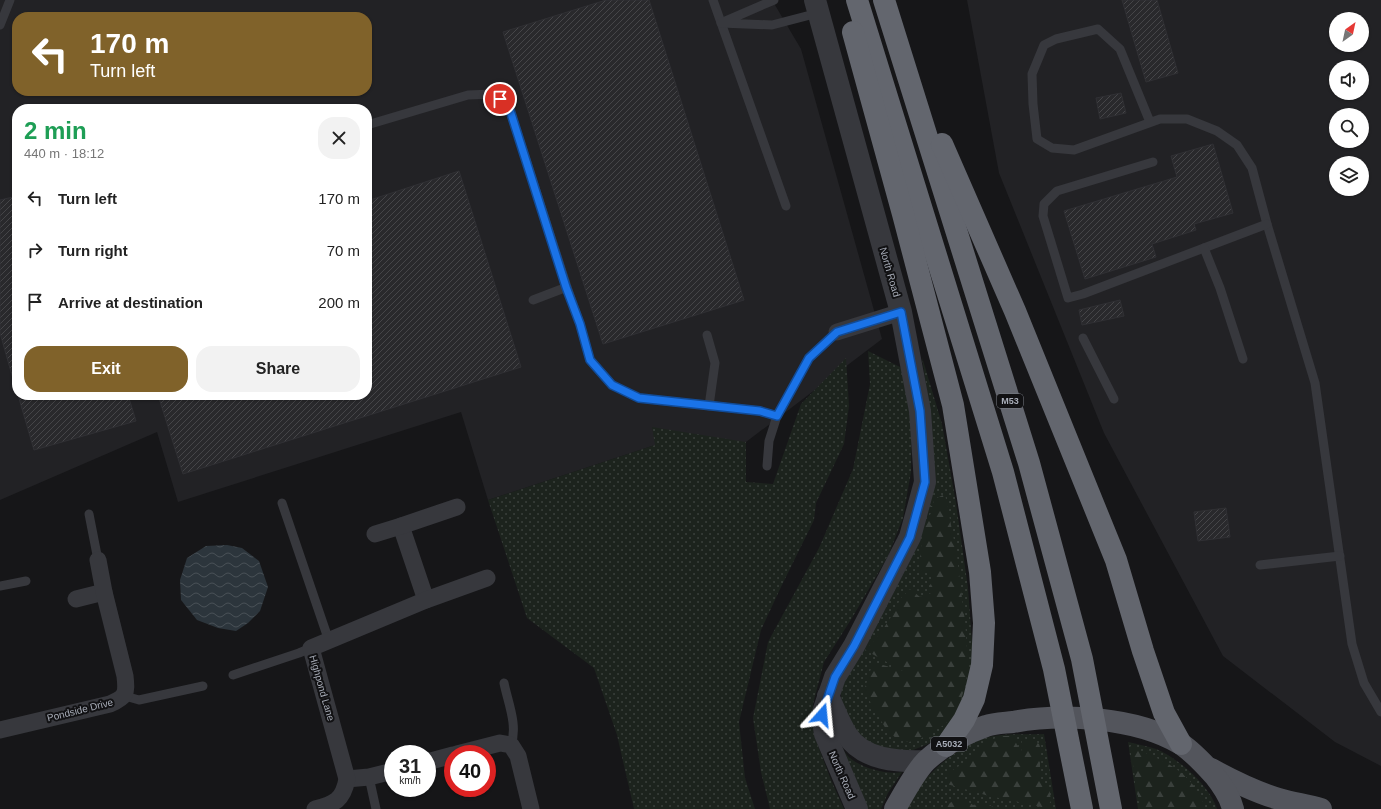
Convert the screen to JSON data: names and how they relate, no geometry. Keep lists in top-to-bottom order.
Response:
{
  "streets": {
    "highway": ["M53"],
    "main road": ["A5032"],
    "street": ["North Road", "Highpond Lane", "Pondside Drive"]
  },
  "north": "top right",
  "page": {
    "turn": ["170 m", "Turn left"],
    "heading": ["2 min", "440 m · 18:12"],
    "list": [
      {
        "name": "Turn left",
        "value": "170 m"
      },
      {
        "name": "Turn right",
        "value": "70 m"
      },
      {
        "name": "Arrive at destination",
        "value": "200 m"
      }
    ],
    "buttons": ["Exit", "Share"],
    "speed": "31 km/h",
    "limit": "40"
  }
}
